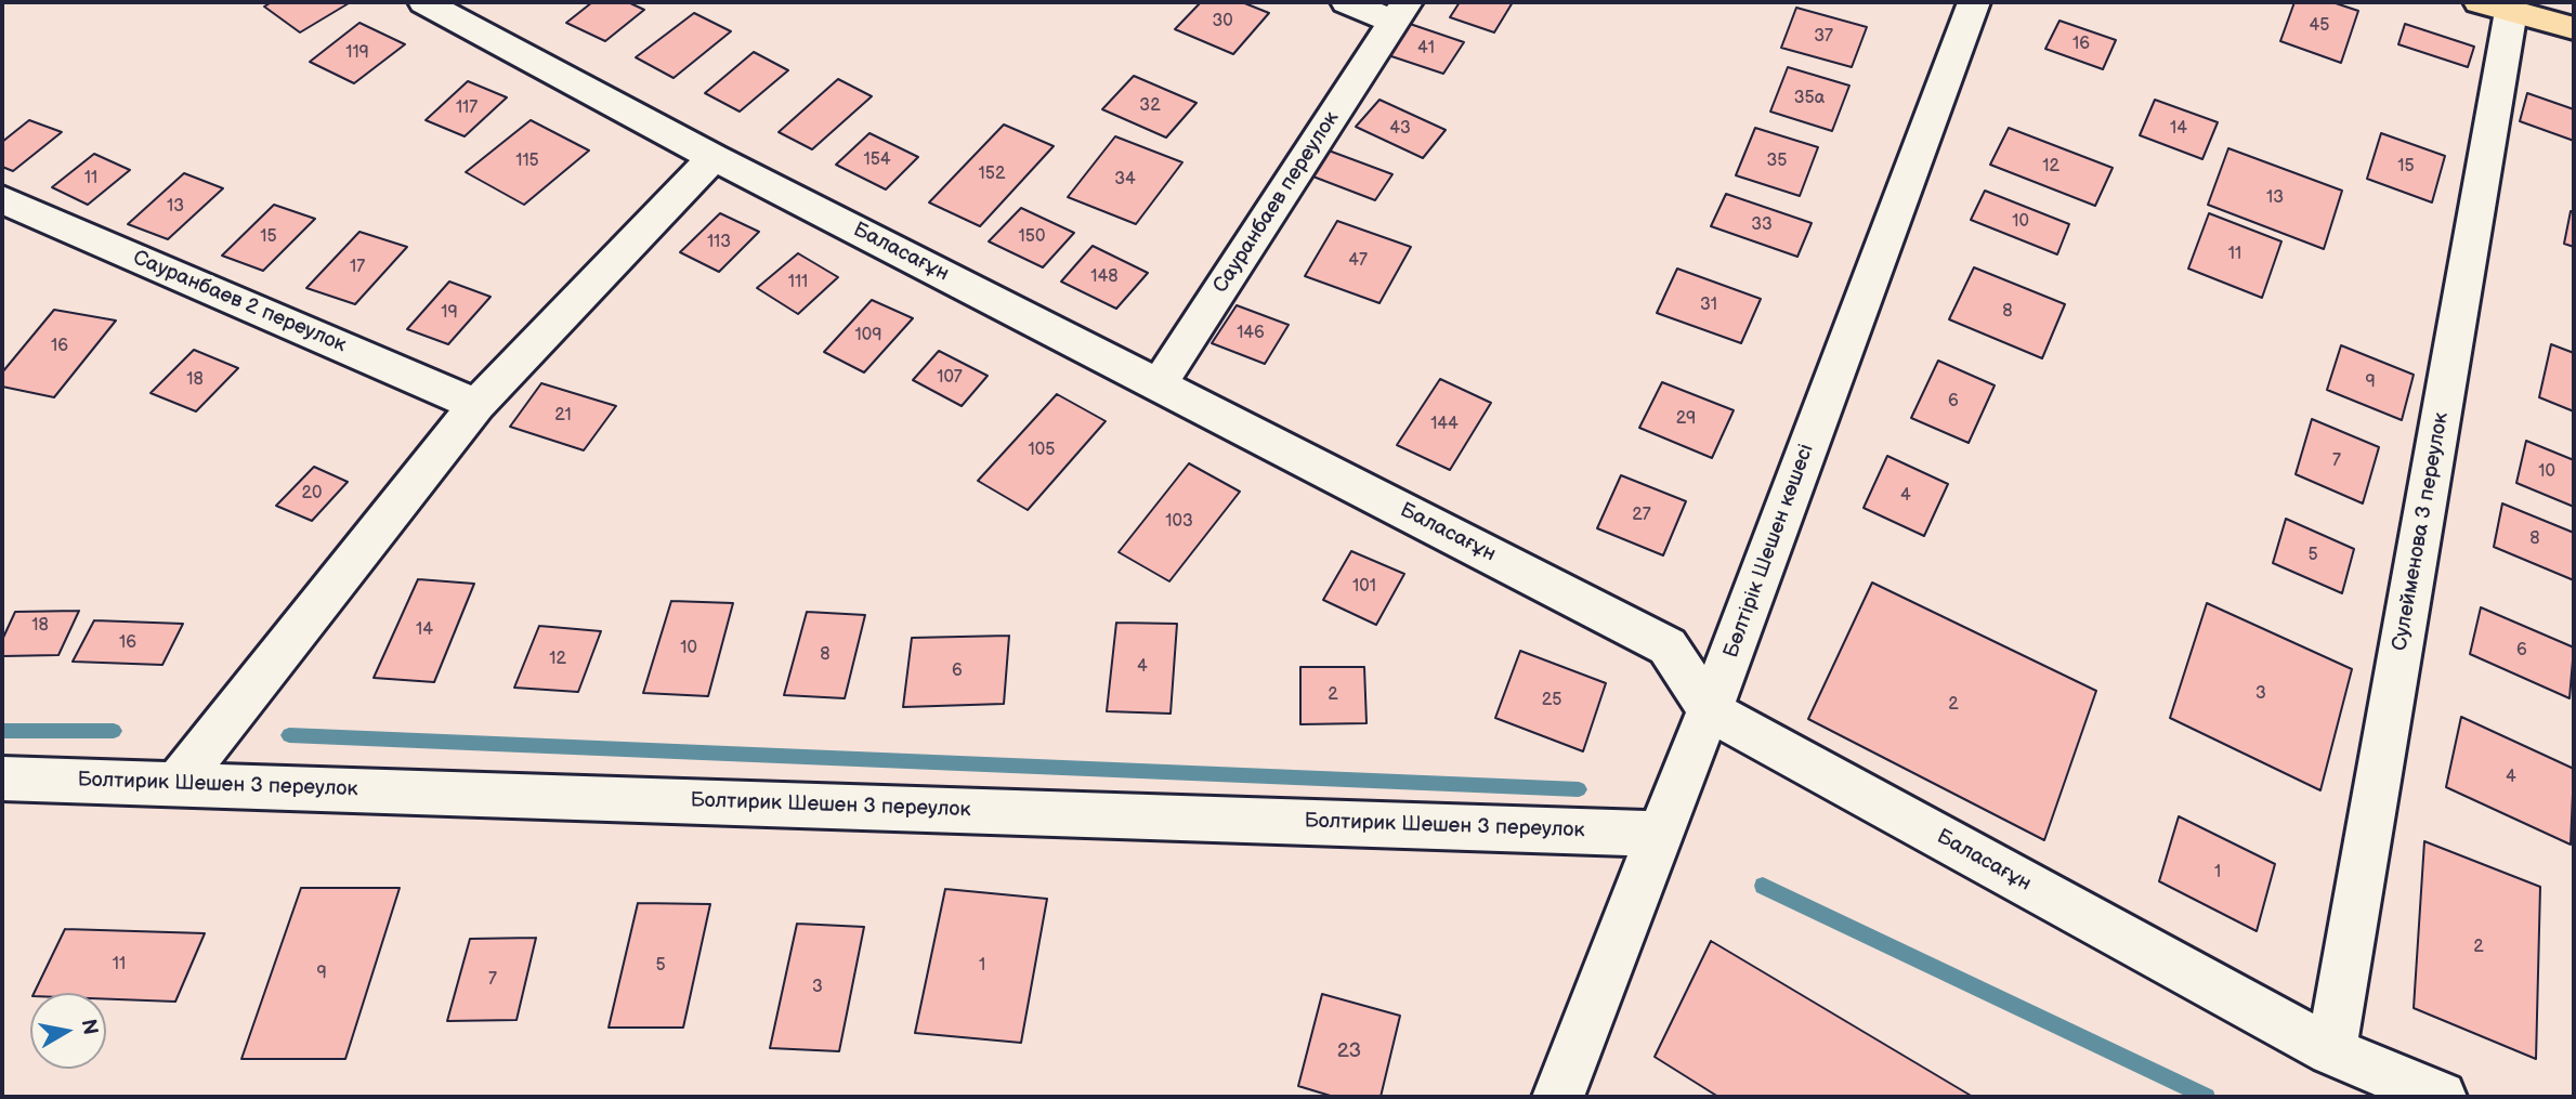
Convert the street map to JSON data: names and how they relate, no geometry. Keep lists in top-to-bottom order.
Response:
{
  "streets": {
    "street": [
      "Сауранбаев переулок",
      "Баласағұн",
      "Сауранбаев 2 переулок",
      "Сулейменова 3 переулок",
      "Бөлтірік Шешен көшесі",
      "Болтирик Шешен 3 переулок"
    ]
  },
  "crossings": [
    ["Сауранбаев переулок", "Баласағұн"],
    ["Баласағұн", "Сулейменова 3 переулок"],
    ["Баласағұн", "Бөлтірік Шешен көшесі"],
    ["Бөлтірік Шешен көшесі", "Болтирик Шешен 3 переулок"]
  ],
  "house_numbers": [
    "30",
    "45",
    "37",
    "16",
    "41",
    "119",
    "35а",
    "32",
    "117",
    "43",
    "14",
    "154",
    "115",
    "35",
    "12",
    "15",
    "152",
    "11",
    "34",
    "13",
    "13",
    "10",
    "33",
    "15",
    "150",
    "113",
    "11",
    "47",
    "17",
    "148",
    "111",
    "31",
    "8",
    "19",
    "146",
    "109",
    "16",
    "107",
    "18",
    "9",
    "6",
    "21",
    "29",
    "144",
    "105",
    "7",
    "10",
    "20",
    "4",
    "27",
    "103",
    "8",
    "5",
    "101",
    "18",
    "14",
    "16",
    "10",
    "6",
    "8",
    "12",
    "4",
    "6",
    "3",
    "2",
    "25",
    "2",
    "4",
    "1",
    "2",
    "11",
    "5",
    "1",
    "9",
    "7",
    "3",
    "23"
  ],
  "north": "right"
}
